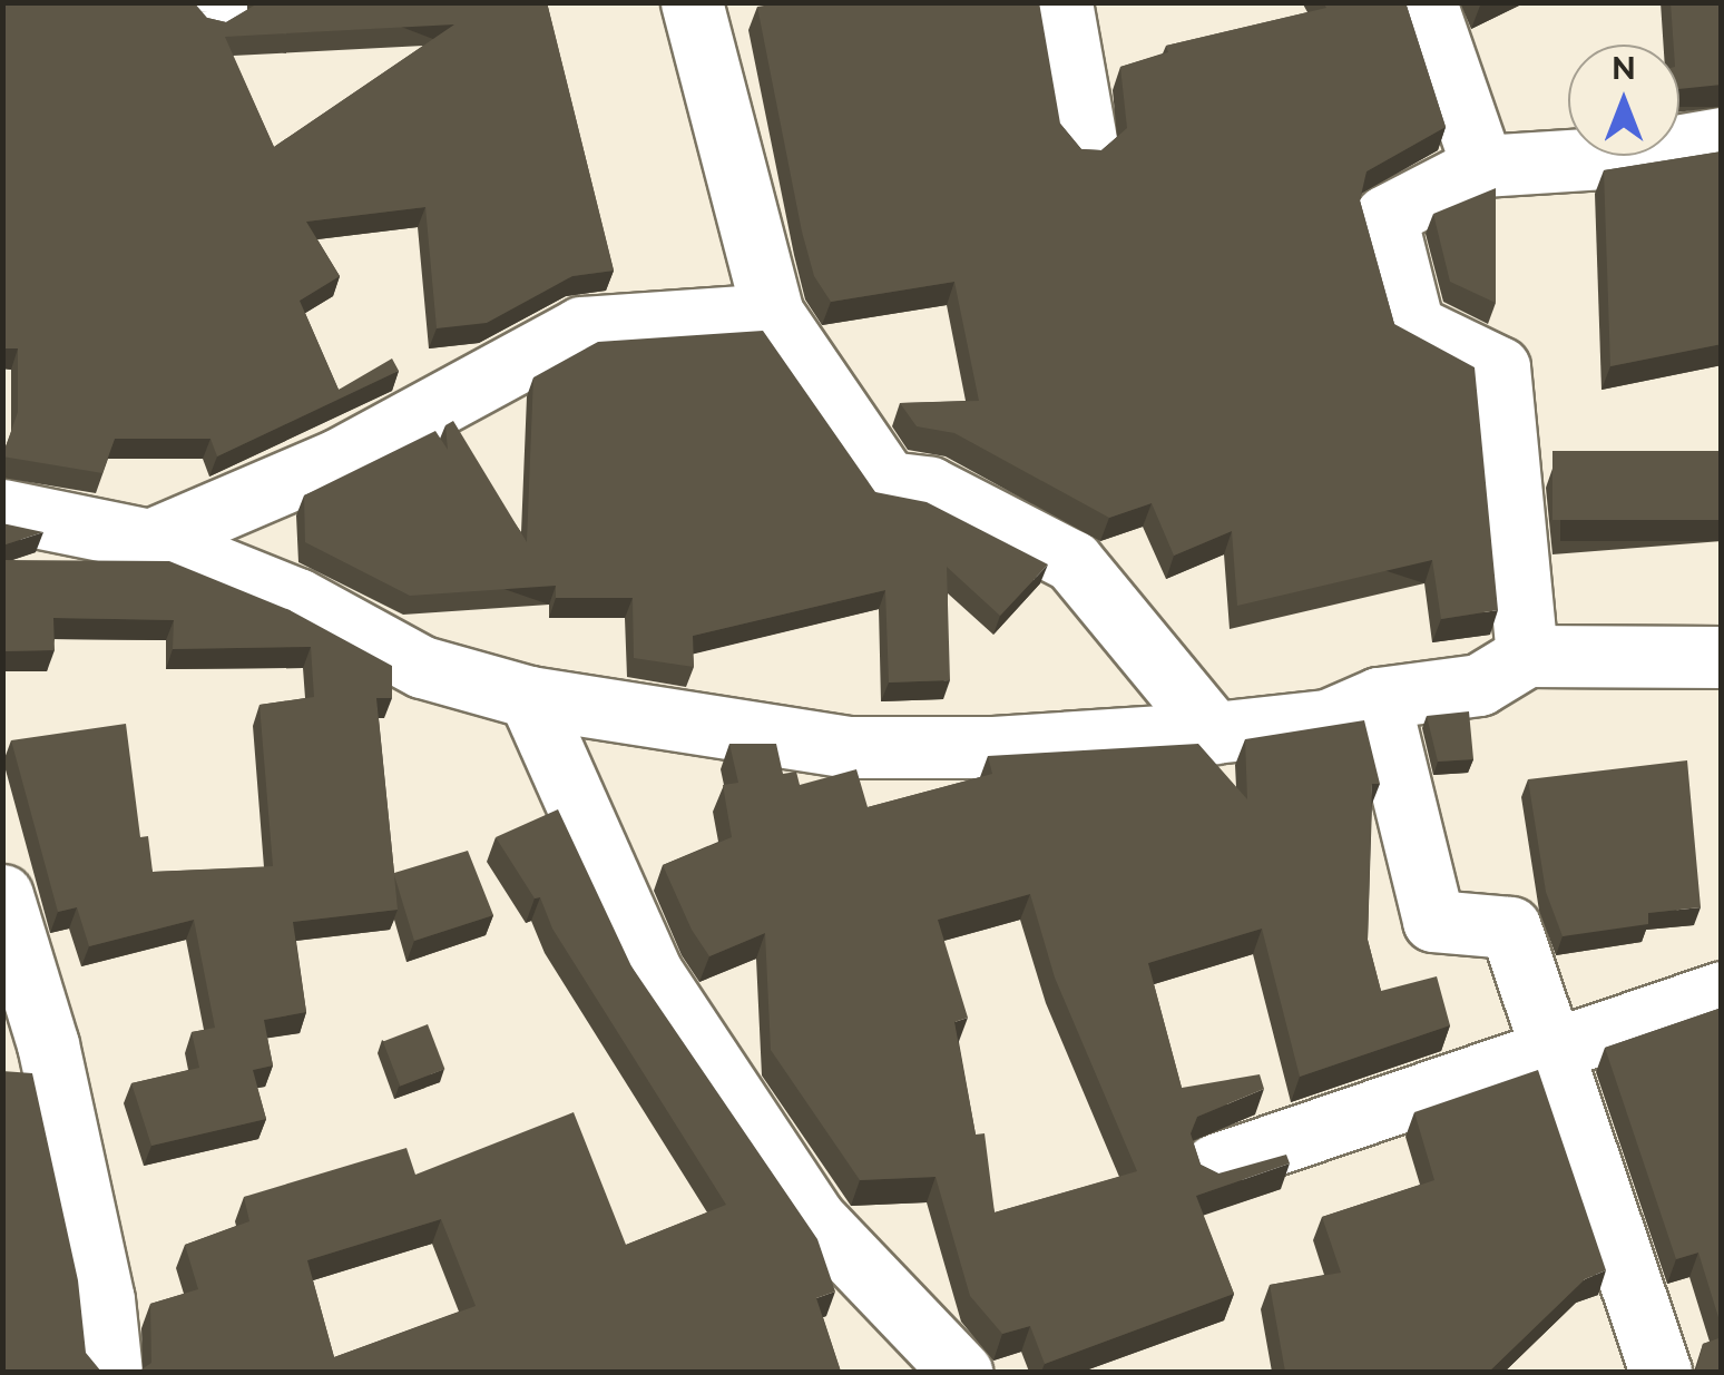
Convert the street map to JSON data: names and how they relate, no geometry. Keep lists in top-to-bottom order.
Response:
{
  "north": "top"
}
